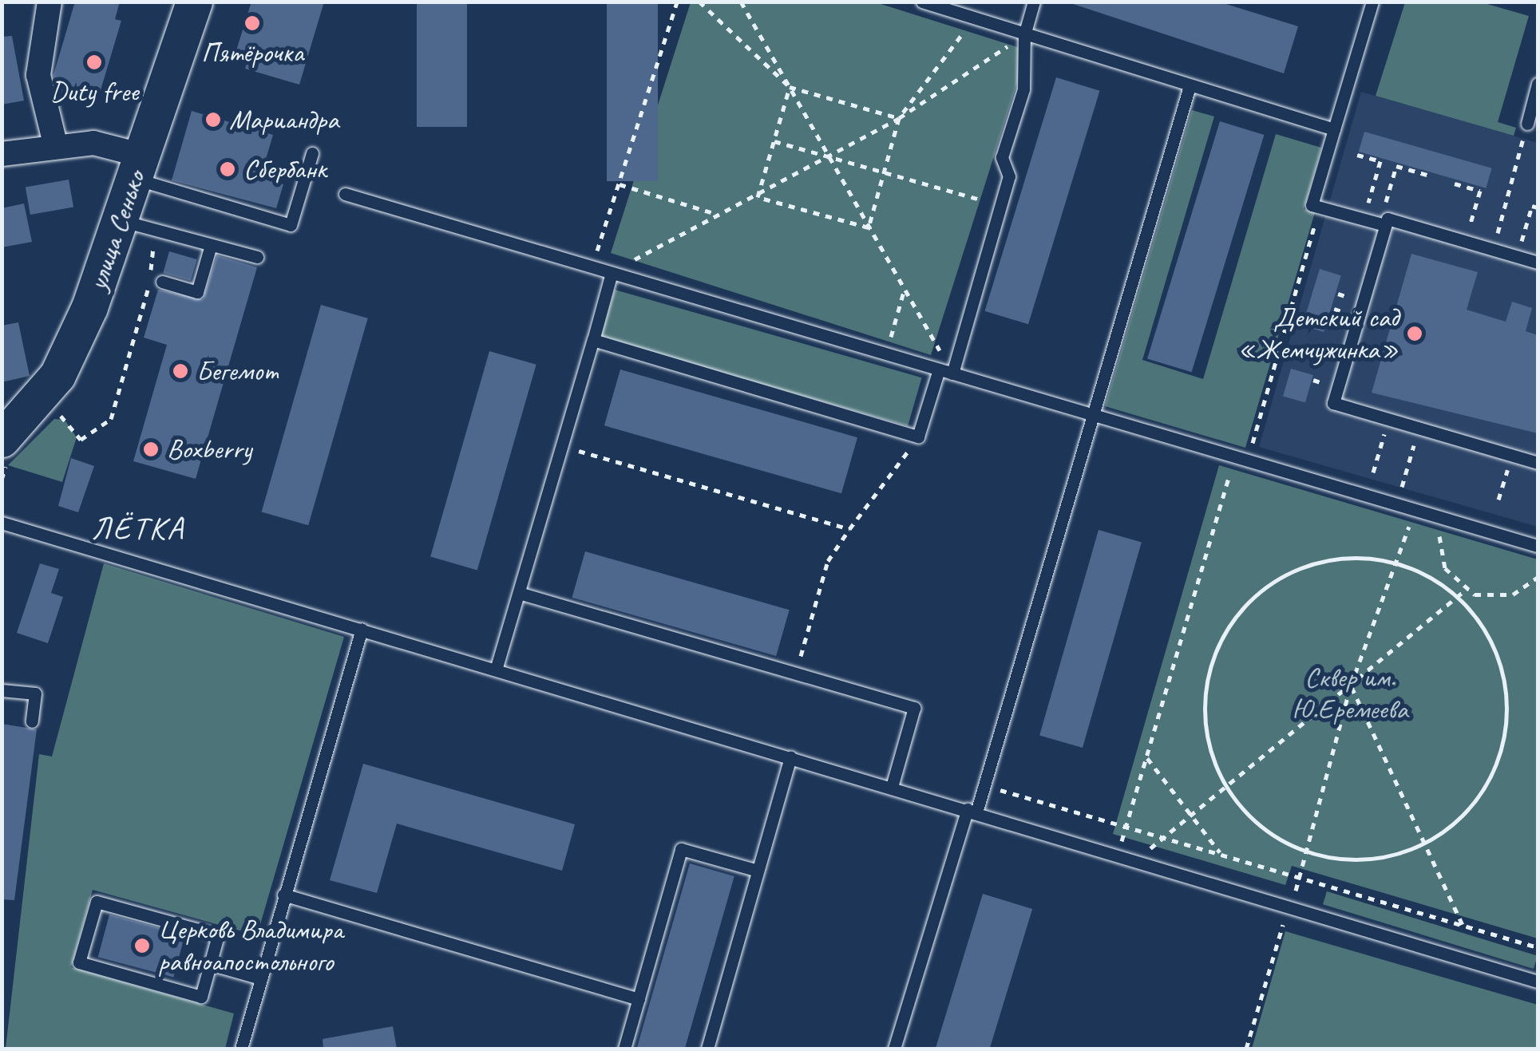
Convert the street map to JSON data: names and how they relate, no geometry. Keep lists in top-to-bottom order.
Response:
{
  "streets": {
    "street": ["улица Сенько"]
  },
  "districts": ["ЛЁТКА"],
  "parks": ["Сквер им. Ю.Еремеева"],
  "places": [
    "Пятёрочка",
    "Duty free",
    "Мариандра",
    "Сбербанк",
    "Детский сад «Жемчужинка»",
    "Бегемот",
    "Boxberry",
    "Церковь Владимира равноапостольного"
  ]
}
